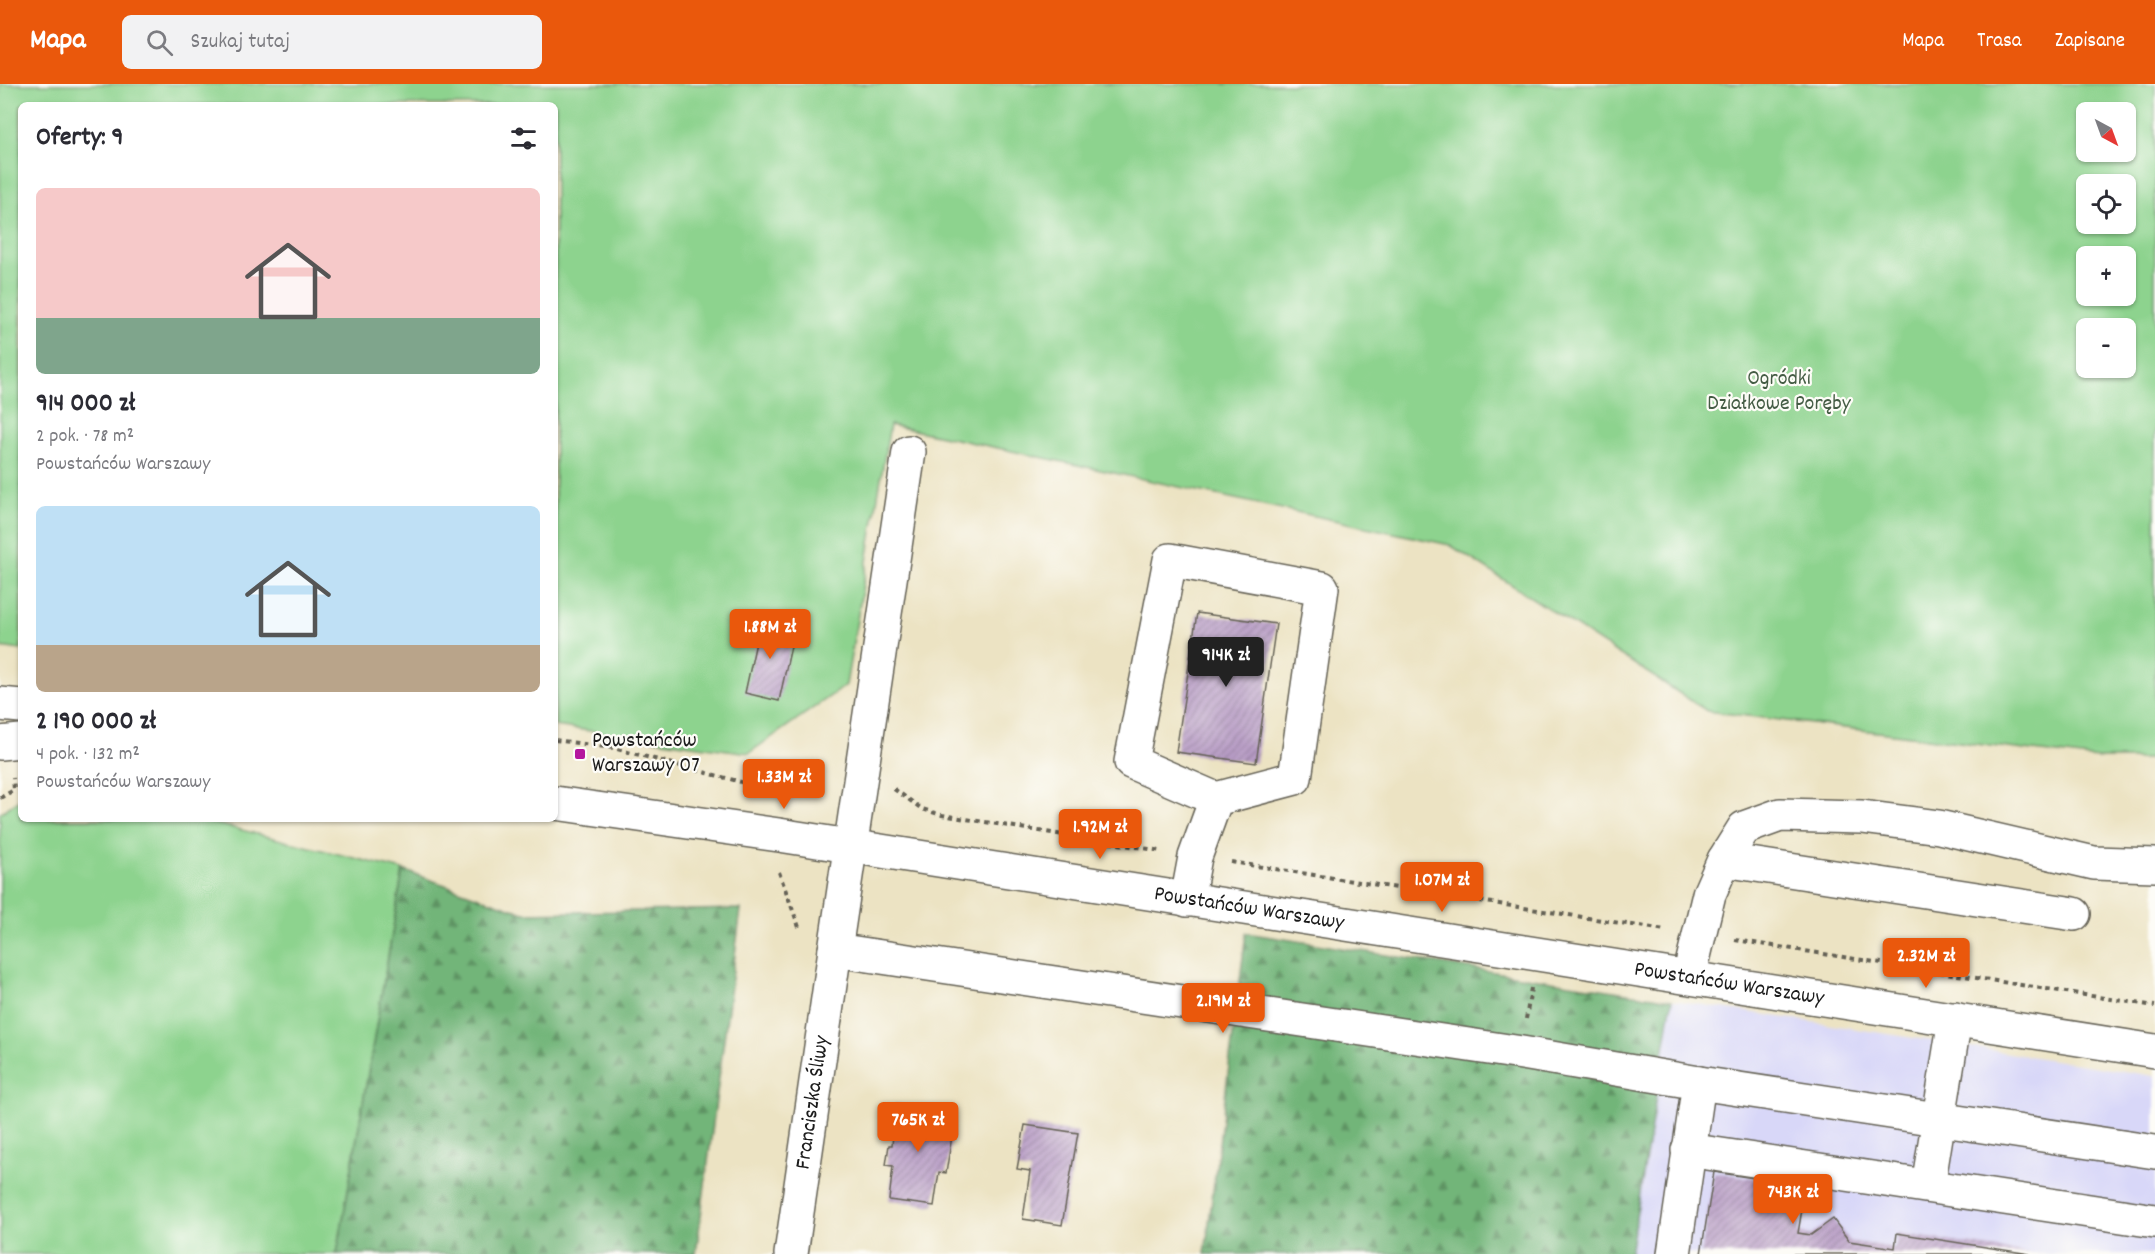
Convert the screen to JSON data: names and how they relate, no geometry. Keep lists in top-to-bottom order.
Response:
{
  "streets": {
    "street": ["Powstańców Warszawy", "Franciszka Śliwy"]
  },
  "crossings": [
    ["Powstańców Warszawy", "Franciszka Śliwy"]
  ],
  "parks": ["Ogródki Działkowe Poręby"],
  "places": {
    "transit": ["Powstańców Warszawy 07"]
  },
  "north": "bottom right",
  "page": {
    "header": "Mapa",
    "search": "Szukaj tutaj",
    "nav": ["Mapa", "Trasa", "Zapisane"],
    "map_buttons": ["+", "−"],
    "heading": "Oferty: 9",
    "list": [
      {
        "name": "914 000 zł",
        "note": "2 pok. · 78 m² · Powstańców Warszawy"
      },
      {
        "name": "2 190 000 zł",
        "note": "4 pok. · 132 m² · Powstańców Warszawy"
      }
    ],
    "price": [
      "1.88M zł",
      "914K zł",
      "1.33M zł",
      "1.92M zł",
      "1.07M zł",
      "2.32M zł",
      "2.19M zł",
      "765K zł",
      "743K zł"
    ]
  }
}
